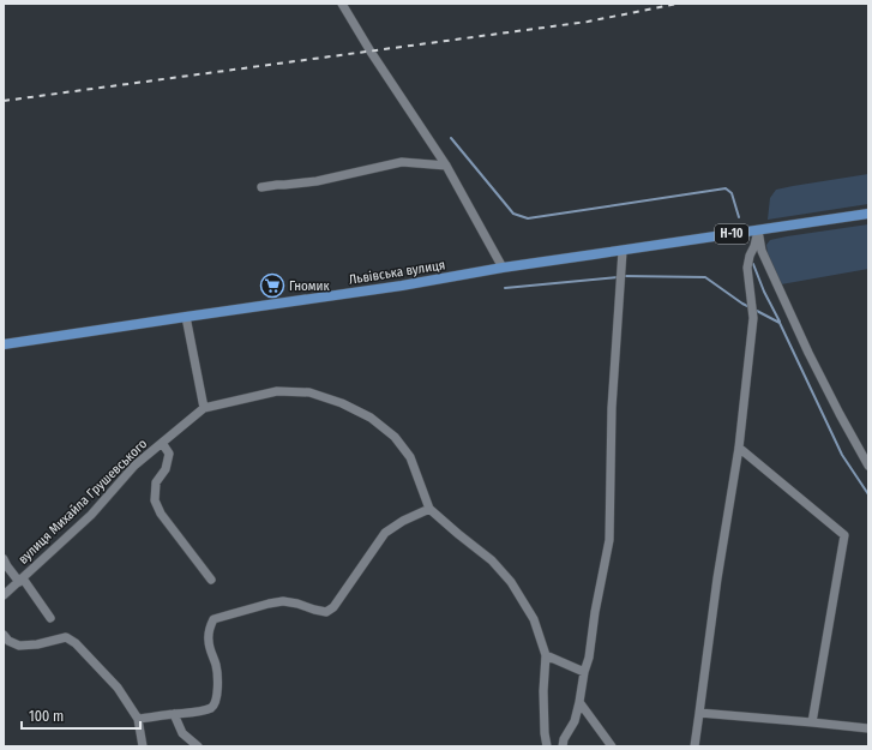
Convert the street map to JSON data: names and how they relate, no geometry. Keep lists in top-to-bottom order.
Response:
{
  "streets": {
    "main road": ["Н-10", "Львівська вулиця"],
    "street": ["вулиця Михайла Грушевського"]
  },
  "crossings": [
    ["Н-10", "Львівська вулиця"]
  ],
  "places": {
    "supermarket": ["Гномик"]
  },
  "scale_bar": "100 m"
}
